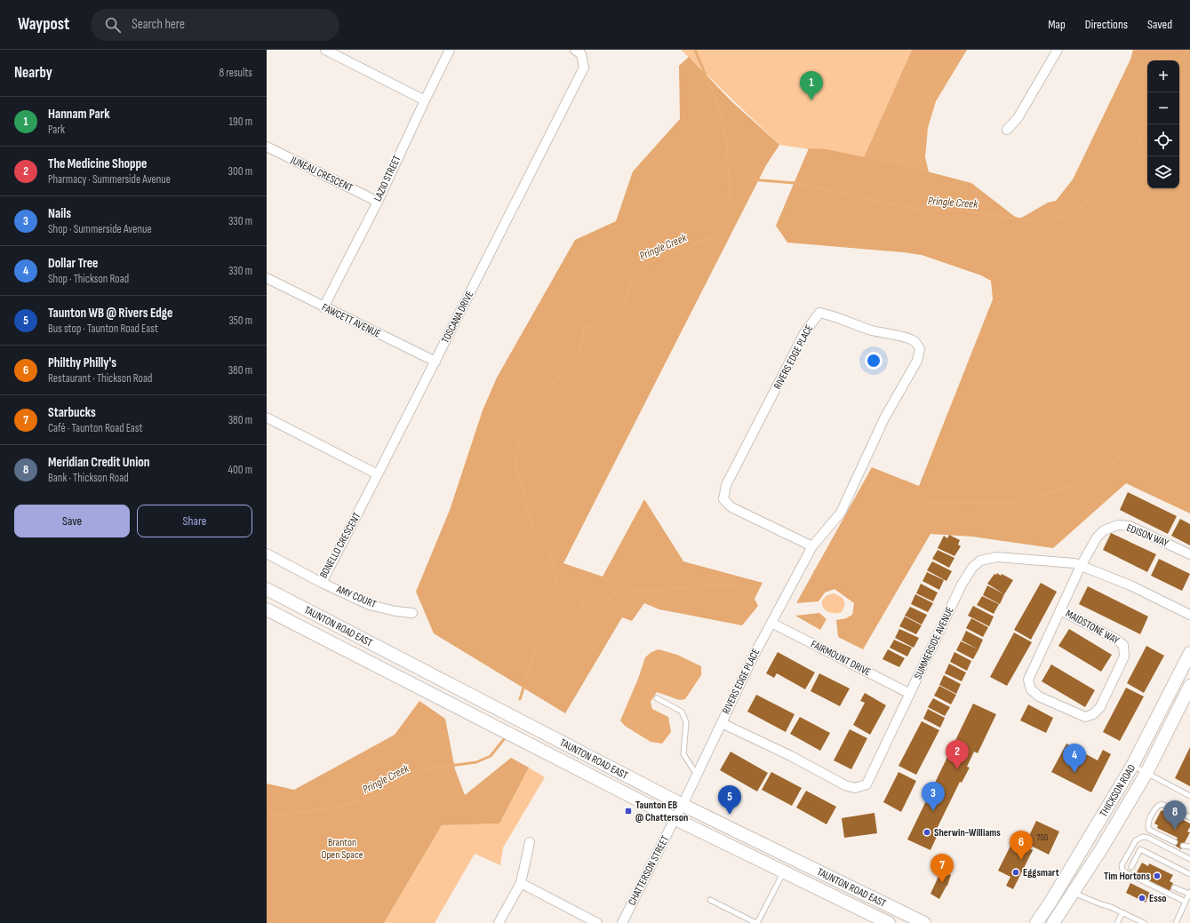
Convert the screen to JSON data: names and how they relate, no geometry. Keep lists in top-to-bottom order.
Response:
{
  "streets": {
    "main road": ["TAUNTON ROAD EAST", "THICKSON ROAD"],
    "street": [
      "JUNEAU CRESCENT",
      "LAZIO STREET",
      "TOSCANA DRIVE",
      "FAWCETT AVENUE",
      "RIVERS EDGE PLACE",
      "EDISON WAY",
      "BONELLO CRESCENT",
      "AMY COURT",
      "MAIDSTONE WAY",
      "SUMMERSIDE AVENUE",
      "FAIRMOUNT DRIVE",
      "CHATTERSON STREET"
    ]
  },
  "crossings": [
    ["JUNEAU CRESCENT", "LAZIO STREET"],
    ["LAZIO STREET", "FAWCETT AVENUE"],
    ["TOSCANA DRIVE", "FAWCETT AVENUE"],
    ["TOSCANA DRIVE", "BONELLO CRESCENT"],
    ["RIVERS EDGE PLACE", "TAUNTON ROAD EAST"],
    ["RIVERS EDGE PLACE", "SUMMERSIDE AVENUE"],
    ["RIVERS EDGE PLACE", "FAIRMOUNT DRIVE"],
    ["RIVERS EDGE PLACE", "CHATTERSON STREET"],
    ["EDISON WAY", "MAIDSTONE WAY"],
    ["EDISON WAY", "SUMMERSIDE AVENUE"],
    ["BONELLO CRESCENT", "AMY COURT"],
    ["TAUNTON ROAD EAST", "CHATTERSON STREET"],
    ["MAIDSTONE WAY", "SUMMERSIDE AVENUE"],
    ["SUMMERSIDE AVENUE", "FAIRMOUNT DRIVE"]
  ],
  "water": ["Pringle Creek"],
  "parks": ["Branton Open Space"],
  "places": {
    "transit": ["Taunton EB @ Chatterson"],
    "other": [
      "Sherwin-Williams",
      "Eggsmart",
      "Tim Hortons",
      "Esso"
    ]
  },
  "house_numbers": ["700"],
  "page": {
    "header": "Waypost",
    "search": "Search here",
    "nav": ["Map", "Directions", "Saved"],
    "heading": ["Nearby", "8 results"],
    "map_buttons": ["+", "−"],
    "pins": [
      "1",
      "2",
      "4",
      "3",
      "5",
      "8",
      "6",
      "7"
    ],
    "list": [
      {
        "mark": "1",
        "name": "Hannam Park",
        "note": "Park",
        "value": "190 m"
      },
      {
        "mark": "2",
        "name": "The Medicine Shoppe",
        "note": "Pharmacy · Summerside Avenue",
        "value": "300 m"
      },
      {
        "mark": "3",
        "name": "Nails",
        "note": "Shop · Summerside Avenue",
        "value": "330 m"
      },
      {
        "mark": "4",
        "name": "Dollar Tree",
        "note": "Shop · Thickson Road",
        "value": "330 m"
      },
      {
        "mark": "5",
        "name": "Taunton WB @ Rivers Edge",
        "note": "Bus stop · Taunton Road East",
        "value": "350 m"
      },
      {
        "mark": "6",
        "name": "Philthy Philly's",
        "note": "Restaurant · Thickson Road",
        "value": "380 m"
      },
      {
        "mark": "7",
        "name": "Starbucks",
        "note": "Café · Taunton Road East",
        "value": "380 m"
      },
      {
        "mark": "8",
        "name": "Meridian Credit Union",
        "note": "Bank · Thickson Road",
        "value": "400 m"
      }
    ],
    "buttons": ["Save", "Share"]
  }
}
